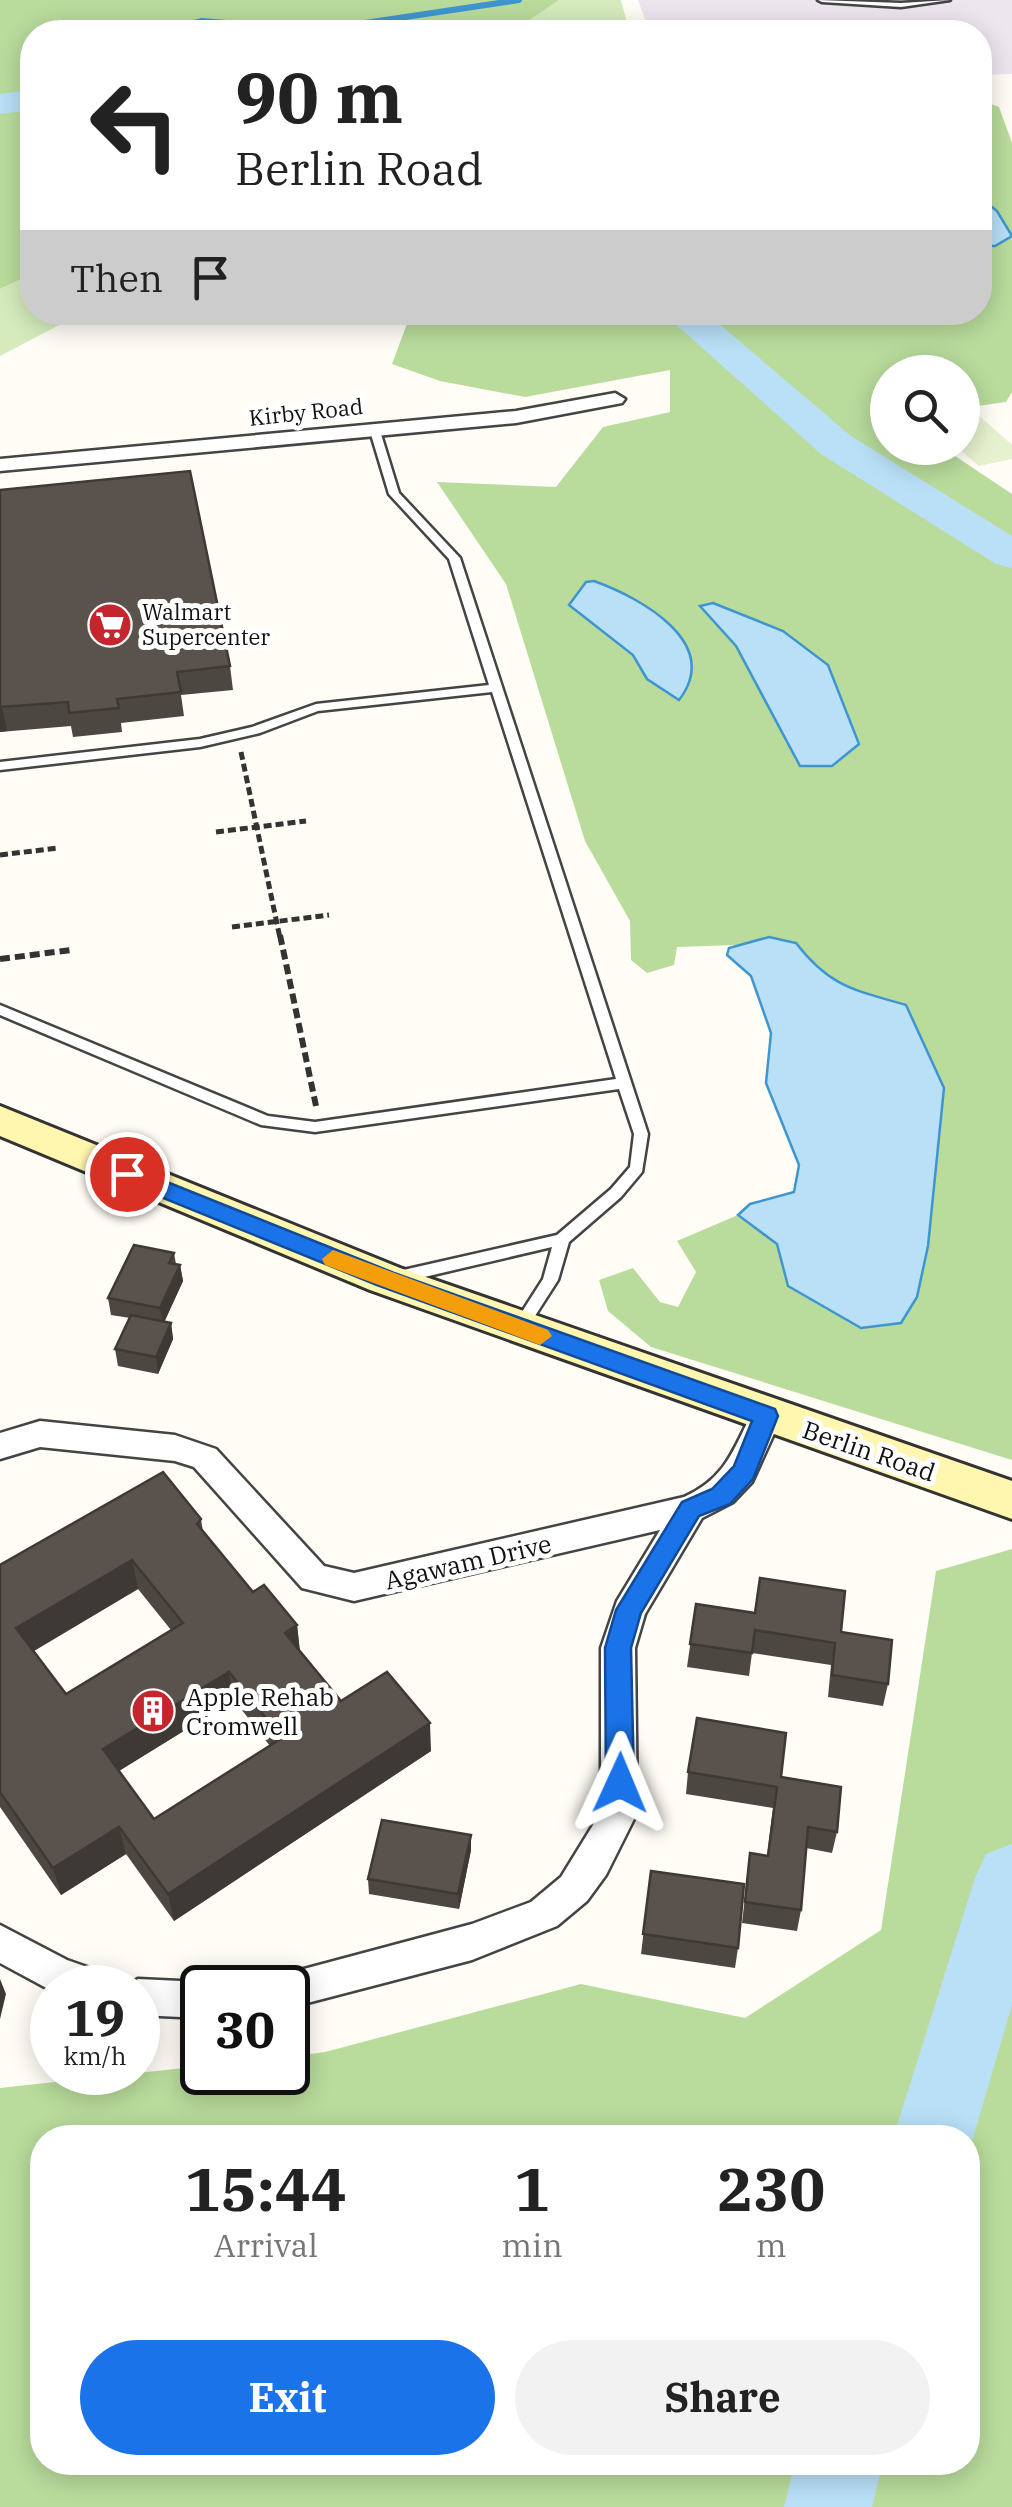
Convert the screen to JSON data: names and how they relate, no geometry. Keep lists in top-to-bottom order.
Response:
{
  "streets": {
    "main road": ["Berlin Road"],
    "street": ["Kirby Road", "Agawam Drive"]
  },
  "crossings": [
    ["Berlin Road", "Agawam Drive"]
  ],
  "places": {
    "supermarket": ["Walmart Supercenter"],
    "building": ["Apple Rehab Cromwell"]
  },
  "page": {
    "turn": ["90 m", "Berlin Road"],
    "then": "Then",
    "speed": "19 km/h",
    "limit": "30",
    "eta": [
      "15:44",
      "Arrival",
      "1",
      "min",
      "230",
      "m"
    ],
    "buttons": ["Exit", "Share"]
  }
}
